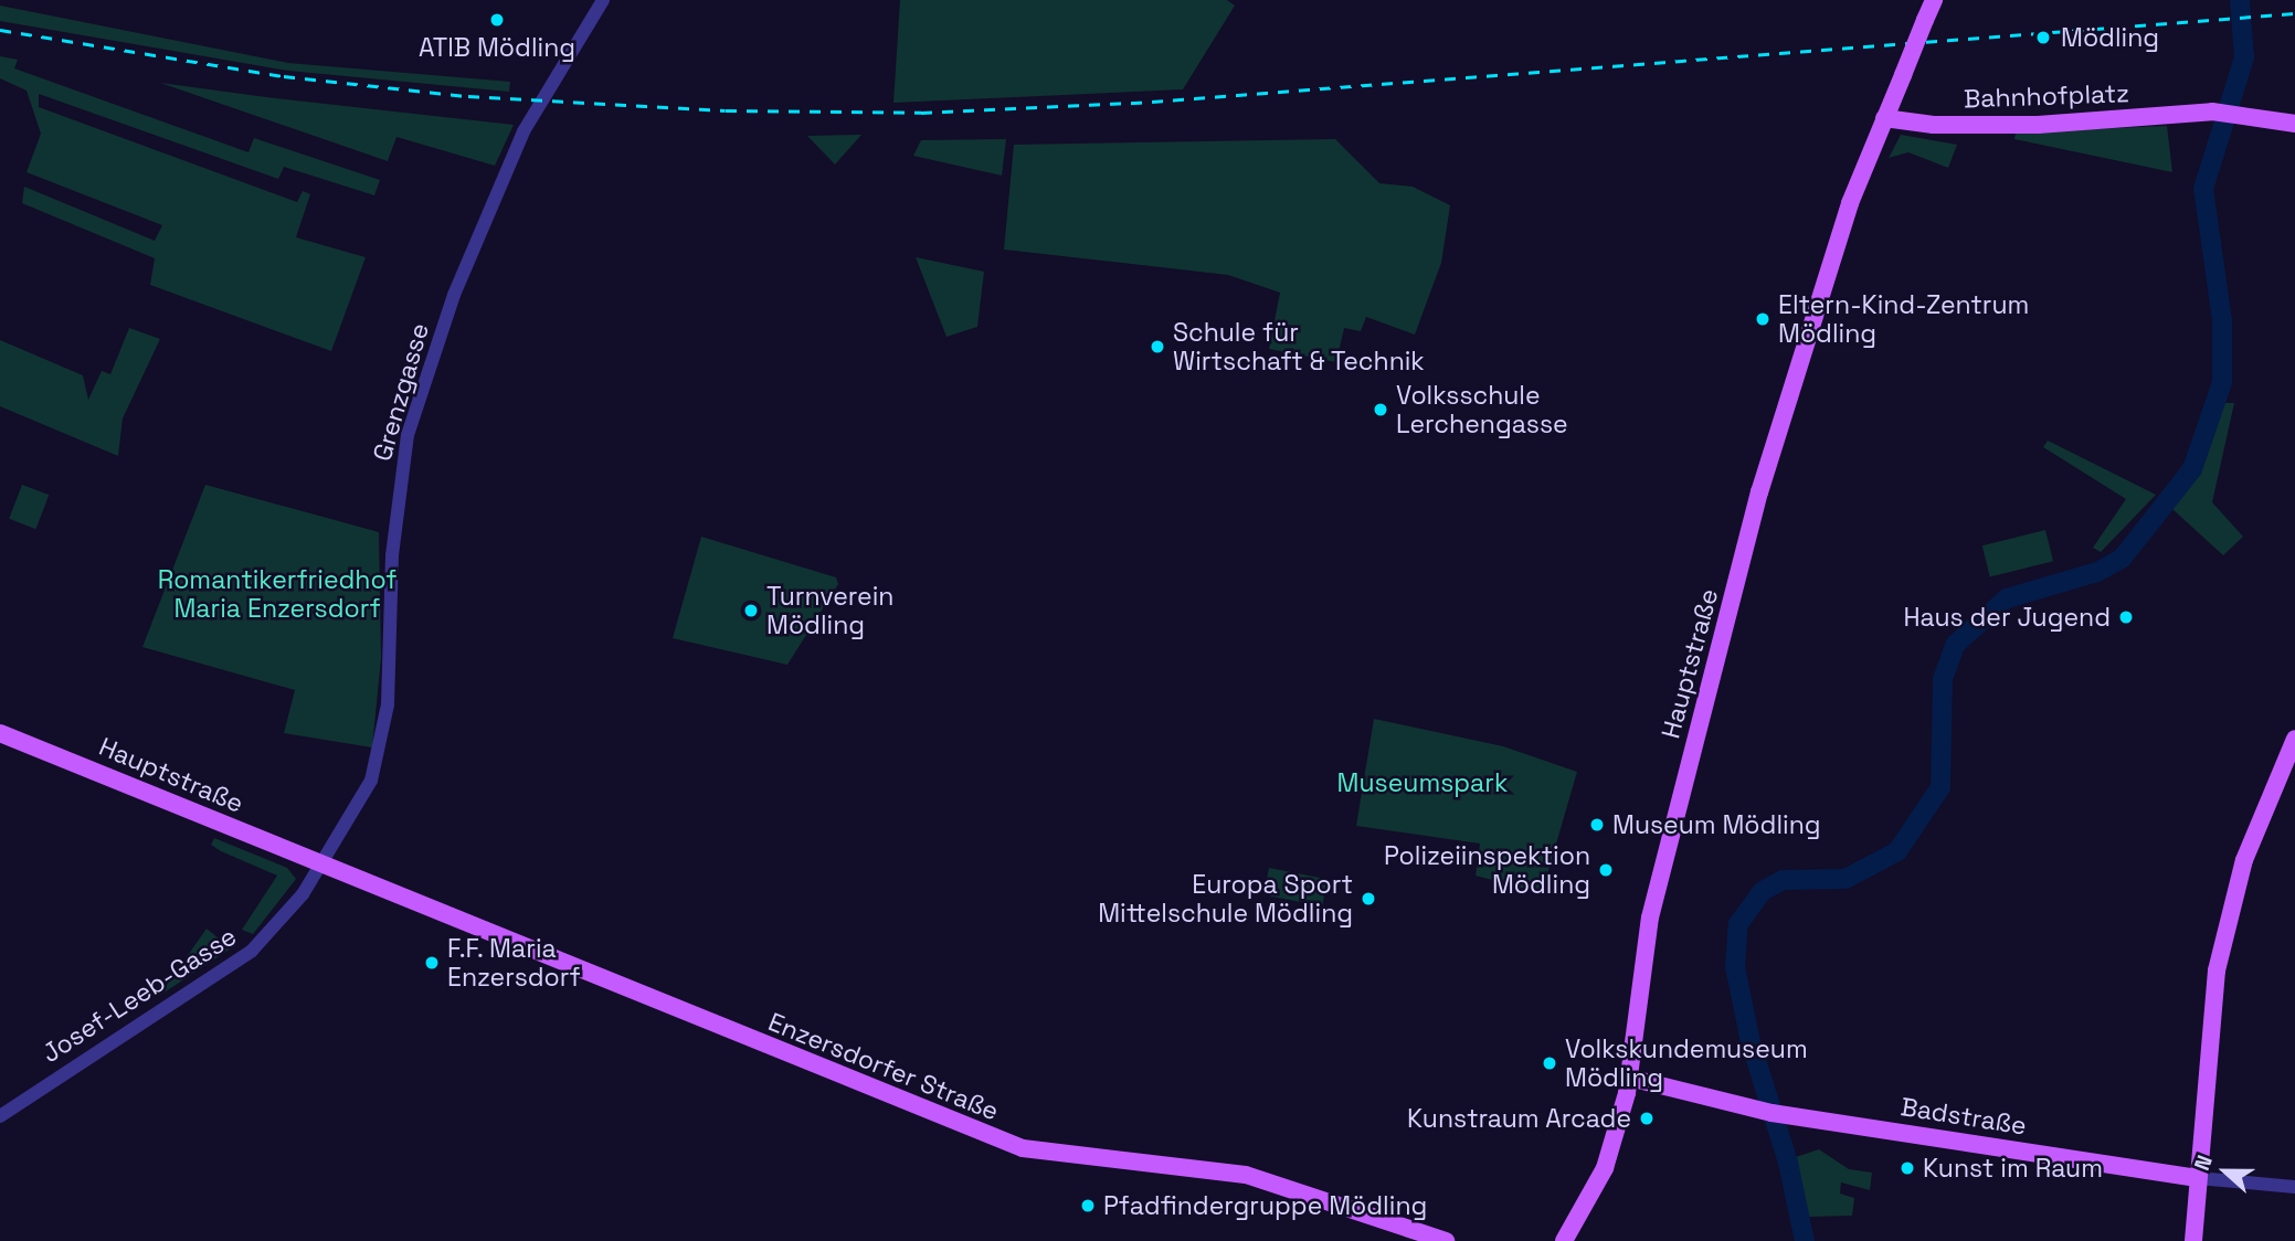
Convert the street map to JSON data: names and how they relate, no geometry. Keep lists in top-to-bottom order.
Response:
{
  "streets": {
    "main road": [
      "Bahnhofplatz",
      "Hauptstraße",
      "Enzersdorfer Straße",
      "Badstraße"
    ],
    "street": ["Grenzgasse", "Josef-Leeb-Gasse"]
  },
  "crossings": [
    ["Bahnhofplatz", "Hauptstraße"],
    ["Grenzgasse", "Hauptstraße"],
    ["Grenzgasse", "Josef-Leeb-Gasse"],
    ["Grenzgasse", "Enzersdorfer Straße"],
    ["Hauptstraße", "Josef-Leeb-Gasse"],
    ["Hauptstraße", "Enzersdorfer Straße"],
    ["Hauptstraße", "Badstraße"],
    ["Josef-Leeb-Gasse", "Enzersdorfer Straße"]
  ],
  "parks": ["Romantikerfriedhof Maria Enzersdorf", "Museumspark"],
  "places": [
    "ATIB Mödling",
    "Mödling",
    "Eltern-Kind-Zentrum Mödling",
    "Schule für Wirtschaft & Technik",
    "Volksschule Lerchengasse",
    "Turnverein Mödling",
    "Haus der Jugend",
    "Museum Mödling",
    "Polizeiinspektion Mödling",
    "Europa Sport Mittelschule Mödling",
    "F.F. Maria Enzersdorf",
    "Volkskundemuseum Mödling",
    "Kunstraum Arcade",
    "Kunst im Raum",
    "Pfadfindergruppe Mödling"
  ],
  "north": "left"
}
